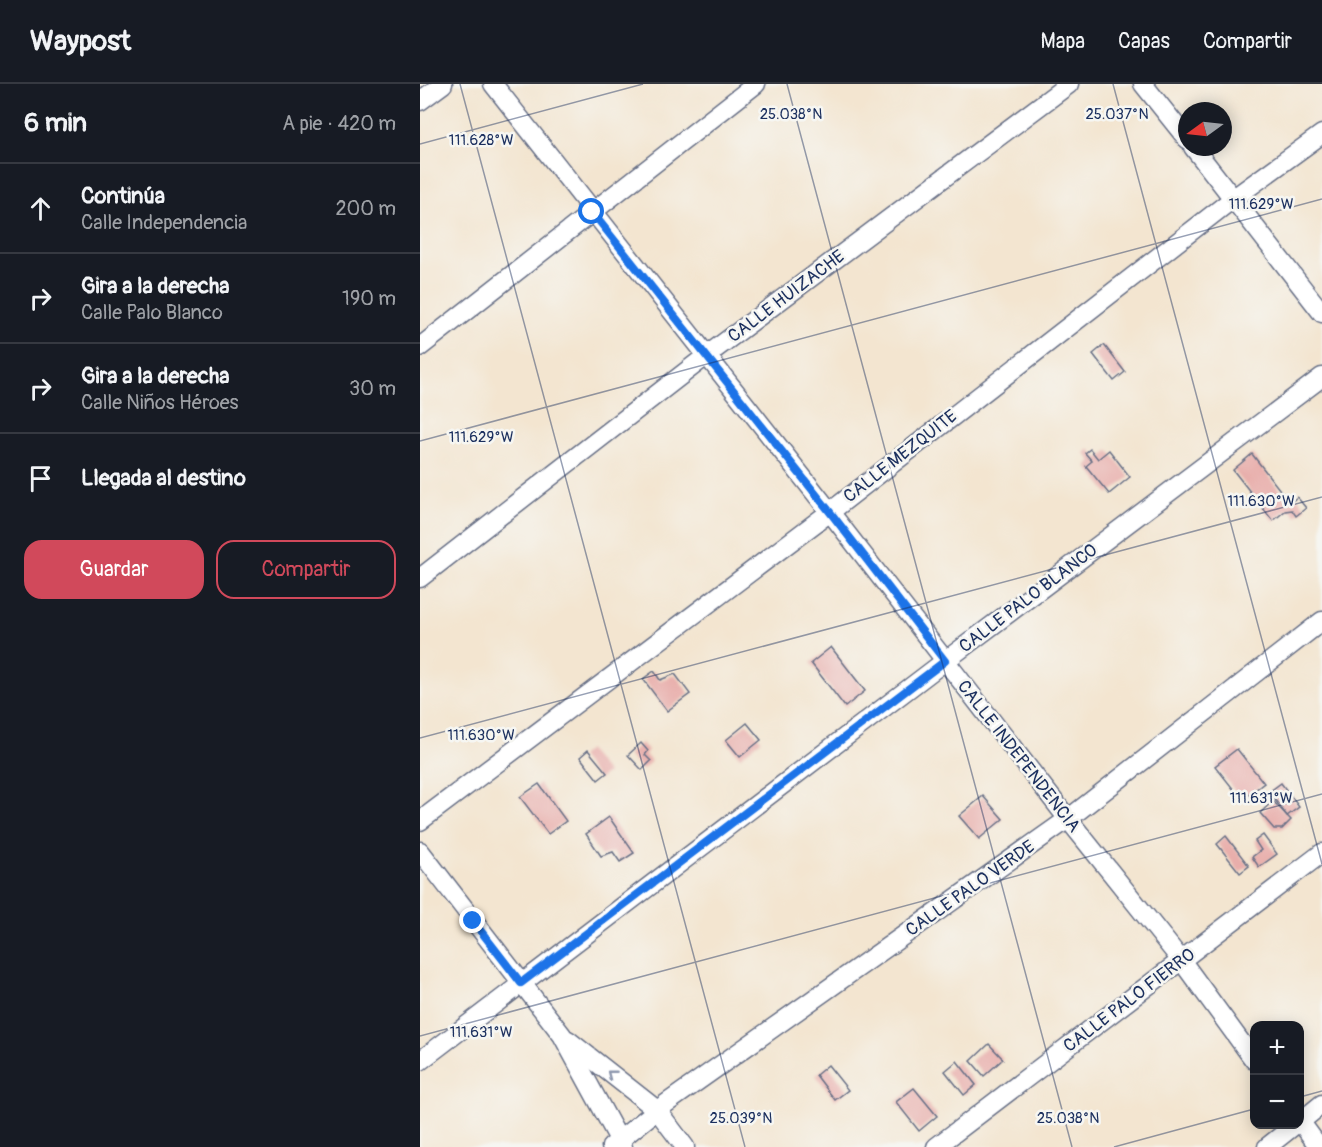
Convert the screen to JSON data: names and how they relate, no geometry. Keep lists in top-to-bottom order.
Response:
{
  "streets": {
    "street": [
      "CALLE HUIZACHE",
      "CALLE MEZQUITE",
      "CALLE PALO BLANCO",
      "CALLE INDEPENDENCIA",
      "CALLE PALO VERDE",
      "CALLE PALO FIERRO"
    ]
  },
  "crossings": [
    ["CALLE HUIZACHE", "CALLE INDEPENDENCIA"],
    ["CALLE MEZQUITE", "CALLE INDEPENDENCIA"],
    ["CALLE PALO BLANCO", "CALLE INDEPENDENCIA"],
    ["CALLE INDEPENDENCIA", "CALLE PALO VERDE"],
    ["CALLE INDEPENDENCIA", "CALLE PALO FIERRO"]
  ],
  "north": "left",
  "page": {
    "header": "Waypost",
    "nav": ["Mapa", "Capas", "Compartir"],
    "heading": ["6 min", "A pie · 420 m"],
    "list": [
      ["Continúa", "Calle Independencia", "200 m"],
      ["Gira a la derecha", "Calle Palo Blanco", "190 m"],
      ["Gira a la derecha", "Calle Niños Héroes", "30 m"],
      "Llegada al destino"
    ],
    "buttons": ["Guardar", "Compartir"],
    "map_buttons": ["+", "−"]
  },
  "coordinates": [
    "25.038°N",
    "25.037°N",
    "111.628°W",
    "111.629°W",
    "111.630°W",
    "111.631°W",
    "25.039°N"
  ]
}
